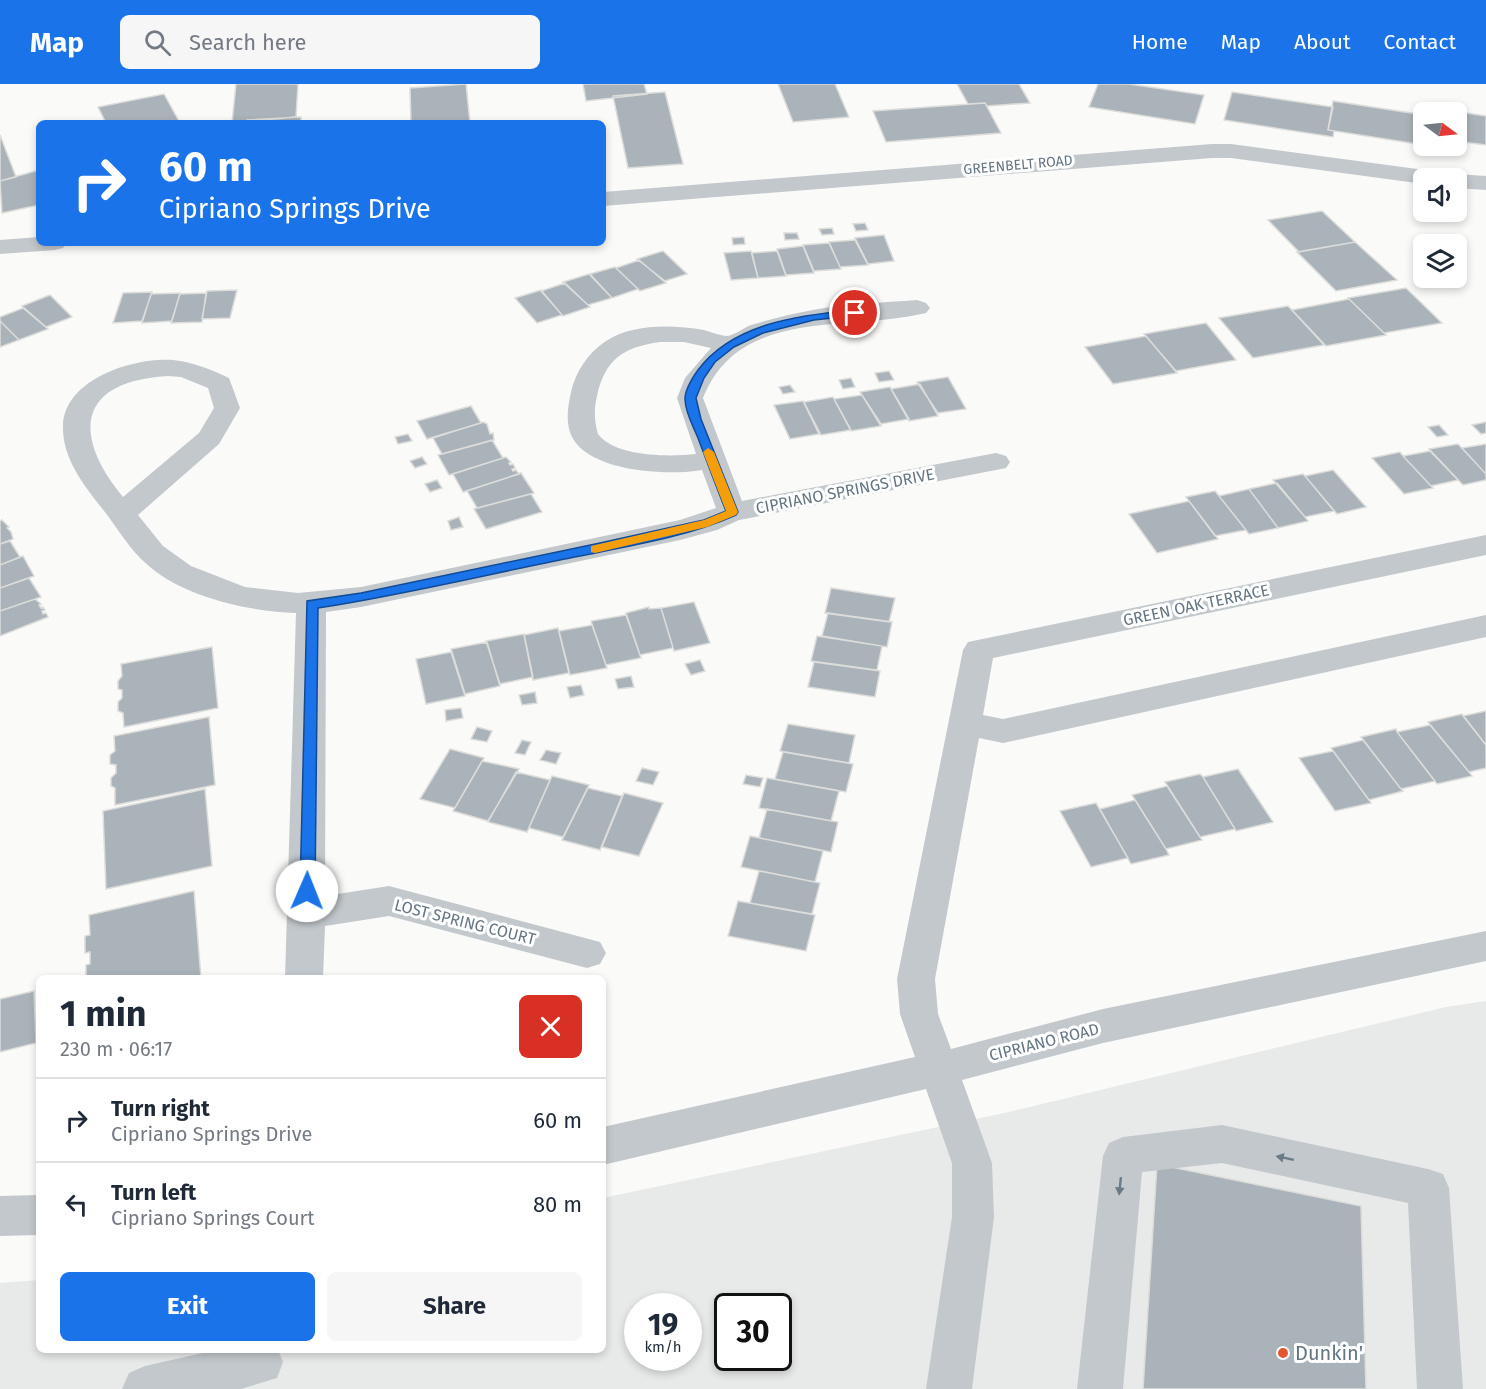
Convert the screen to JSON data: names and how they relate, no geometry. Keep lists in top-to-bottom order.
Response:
{
  "streets": {
    "street": [
      "GREENBELT ROAD",
      "CIPRIANO SPRINGS DRIVE",
      "GREEN OAK TERRACE",
      "LOST SPRING COURT",
      "CIPRIANO ROAD"
    ]
  },
  "crossings": [
    ["GREEN OAK TERRACE", "CIPRIANO ROAD"]
  ],
  "places": ["Dunkin'"],
  "north": "right",
  "page": {
    "header": "Map",
    "search": "Search here",
    "nav": [
      "Home",
      "Map",
      "About",
      "Contact"
    ],
    "turn": ["60 m", "Cipriano Springs Drive"],
    "heading": ["1 min", "230 m · 06:17"],
    "list": [
      {
        "name": "Turn right",
        "note": "Cipriano Springs Drive",
        "value": "60 m"
      },
      {
        "name": "Turn left",
        "note": "Cipriano Springs Court",
        "value": "80 m"
      }
    ],
    "buttons": ["Exit", "Share"],
    "speed": "19 km/h",
    "limit": "30"
  }
}
